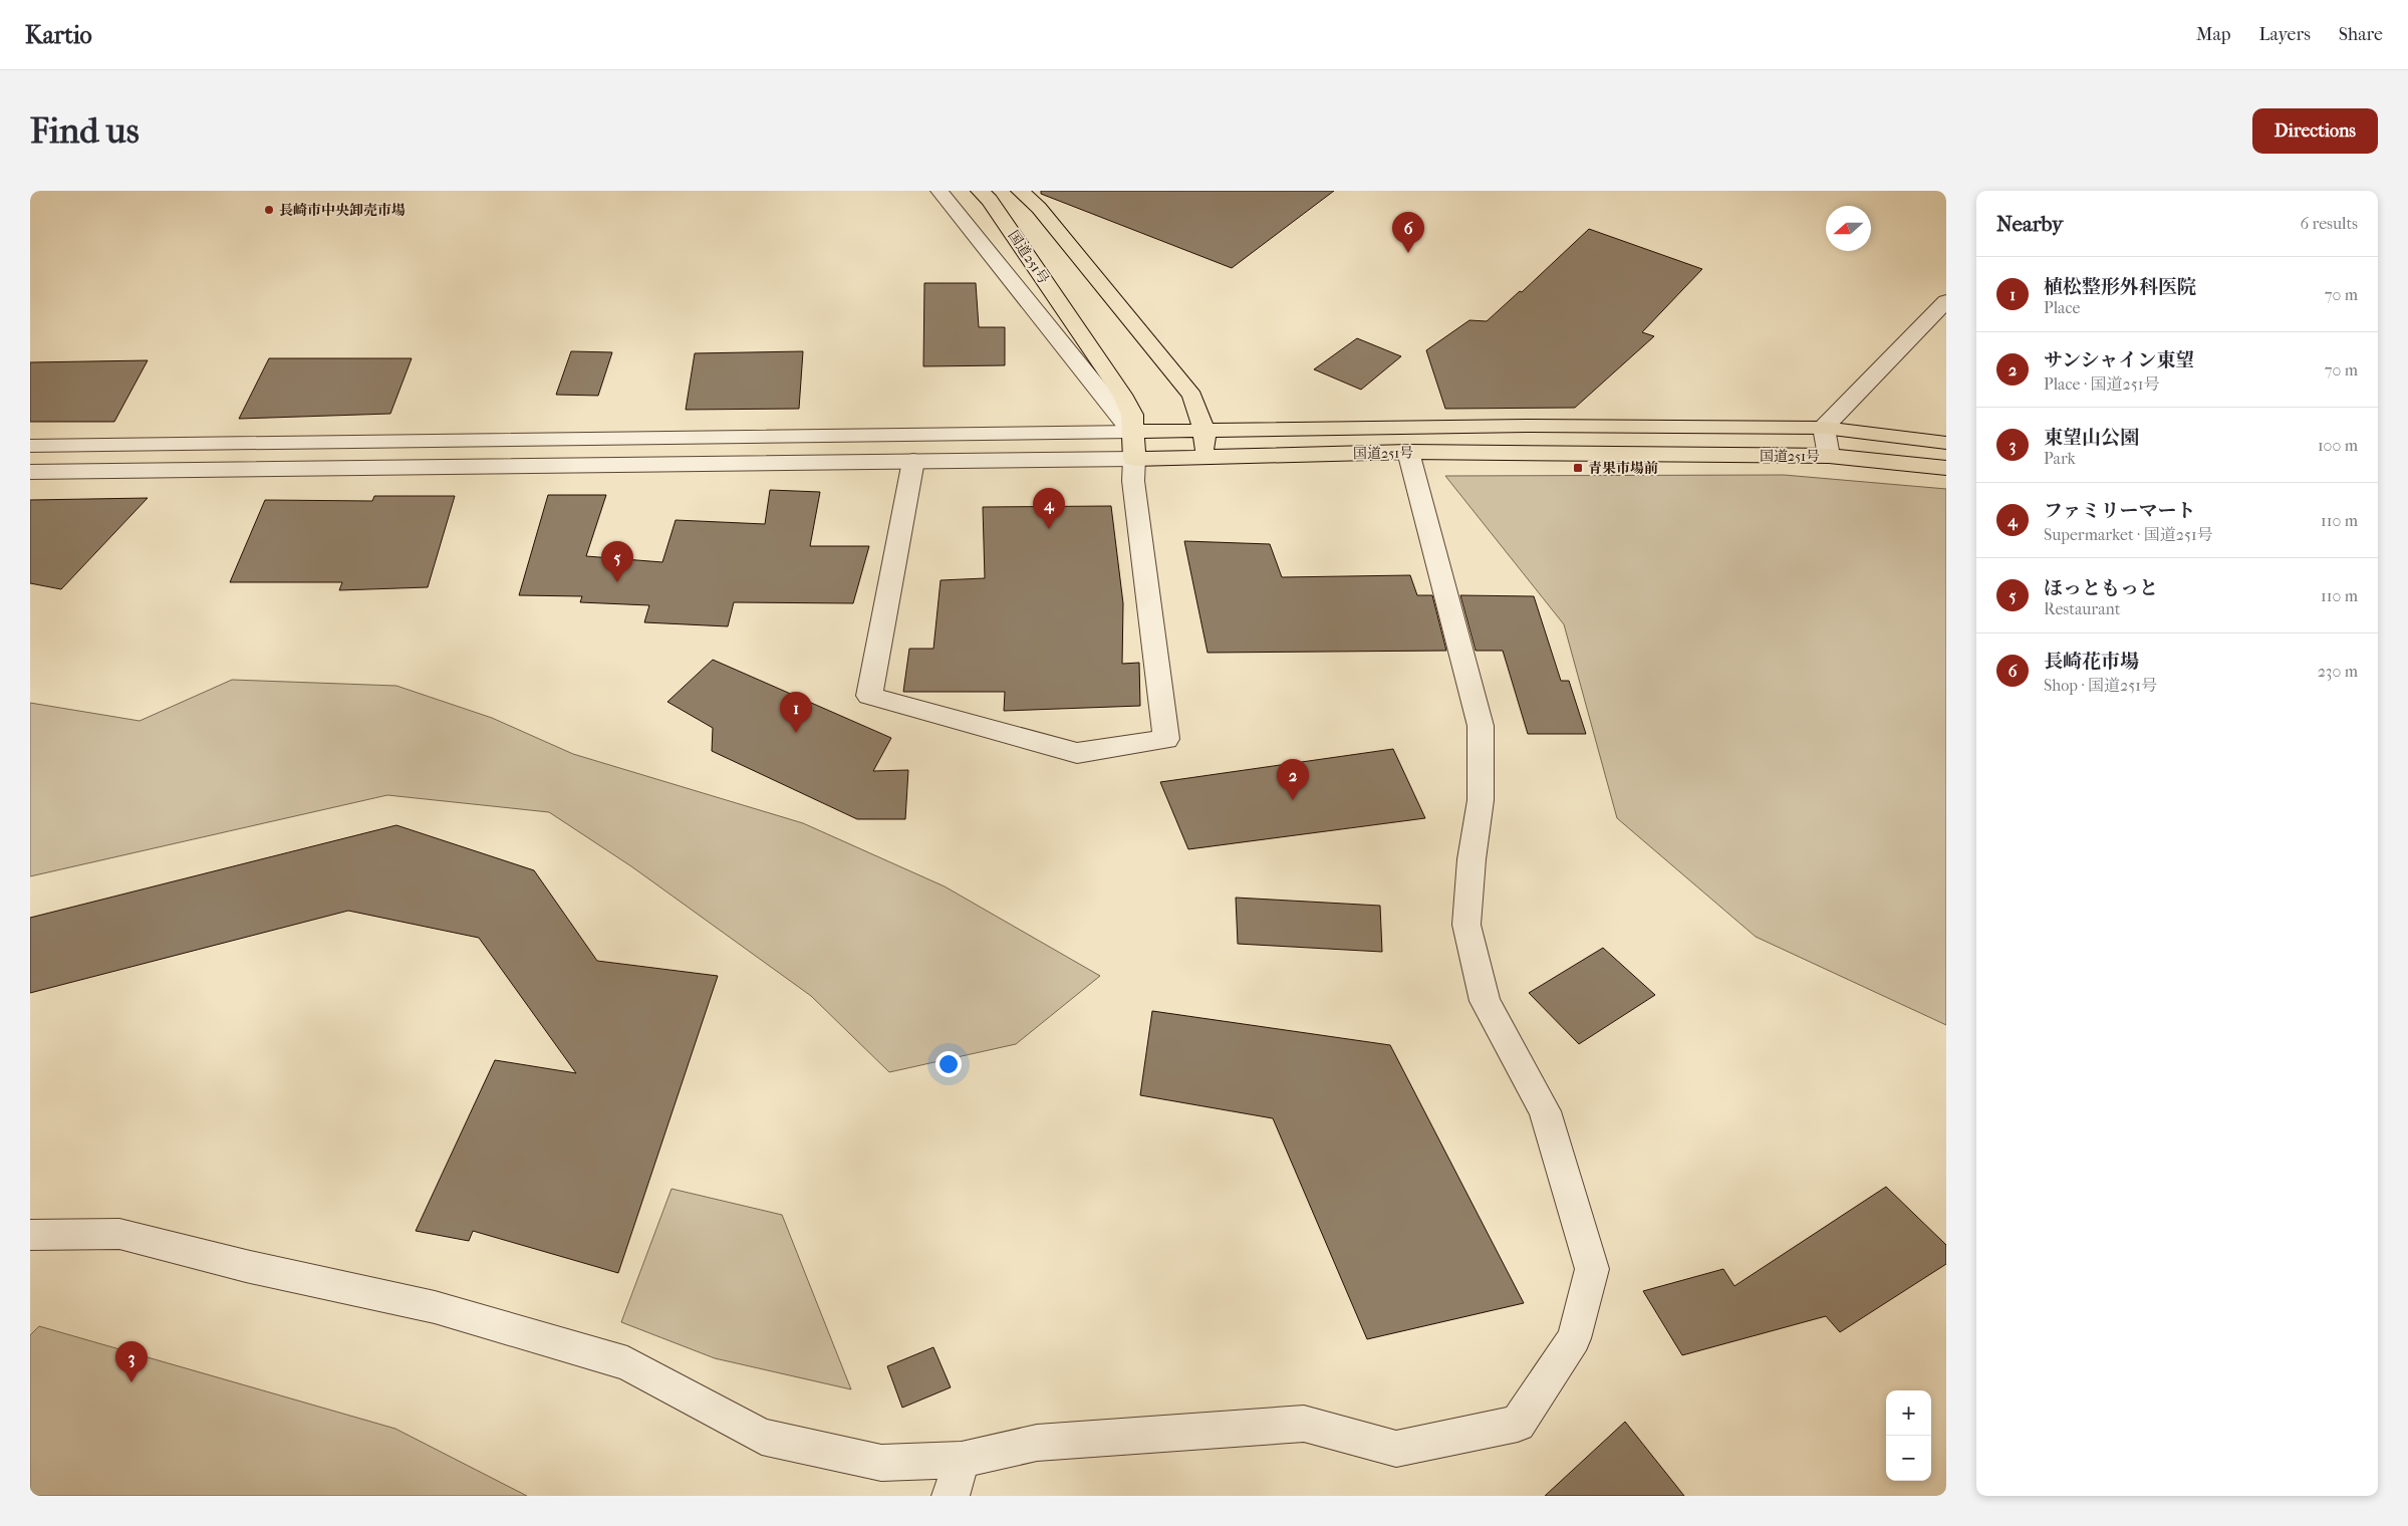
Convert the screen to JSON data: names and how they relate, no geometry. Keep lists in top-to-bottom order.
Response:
{
  "streets": {
    "highway": ["国道251号"]
  },
  "places": {
    "other": ["長崎市中央卸売市場"],
    "transit": ["青果市場前"]
  },
  "north": "left",
  "page": {
    "header": "Kartio",
    "nav": ["Map", "Layers", "Share"],
    "buttons": "Directions",
    "title": "Find us",
    "heading": ["Nearby", "6 results"],
    "pins": [
      "6",
      "4",
      "5",
      "1",
      "2",
      "3"
    ],
    "list": [
      {
        "mark": "1",
        "name": "植松整形外科医院",
        "note": "Place",
        "value": "70 m"
      },
      {
        "mark": "2",
        "name": "サンシャイン東望",
        "note": "Place · 国道251号",
        "value": "70 m"
      },
      {
        "mark": "3",
        "name": "東望山公園",
        "note": "Park",
        "value": "100 m"
      },
      {
        "mark": "4",
        "name": "ファミリーマート",
        "note": "Supermarket · 国道251号",
        "value": "110 m"
      },
      {
        "mark": "5",
        "name": "ほっともっと",
        "note": "Restaurant",
        "value": "110 m"
      },
      {
        "mark": "6",
        "name": "長崎花市場",
        "note": "Shop · 国道251号",
        "value": "230 m"
      }
    ],
    "map_buttons": ["+", "−"]
  }
}
